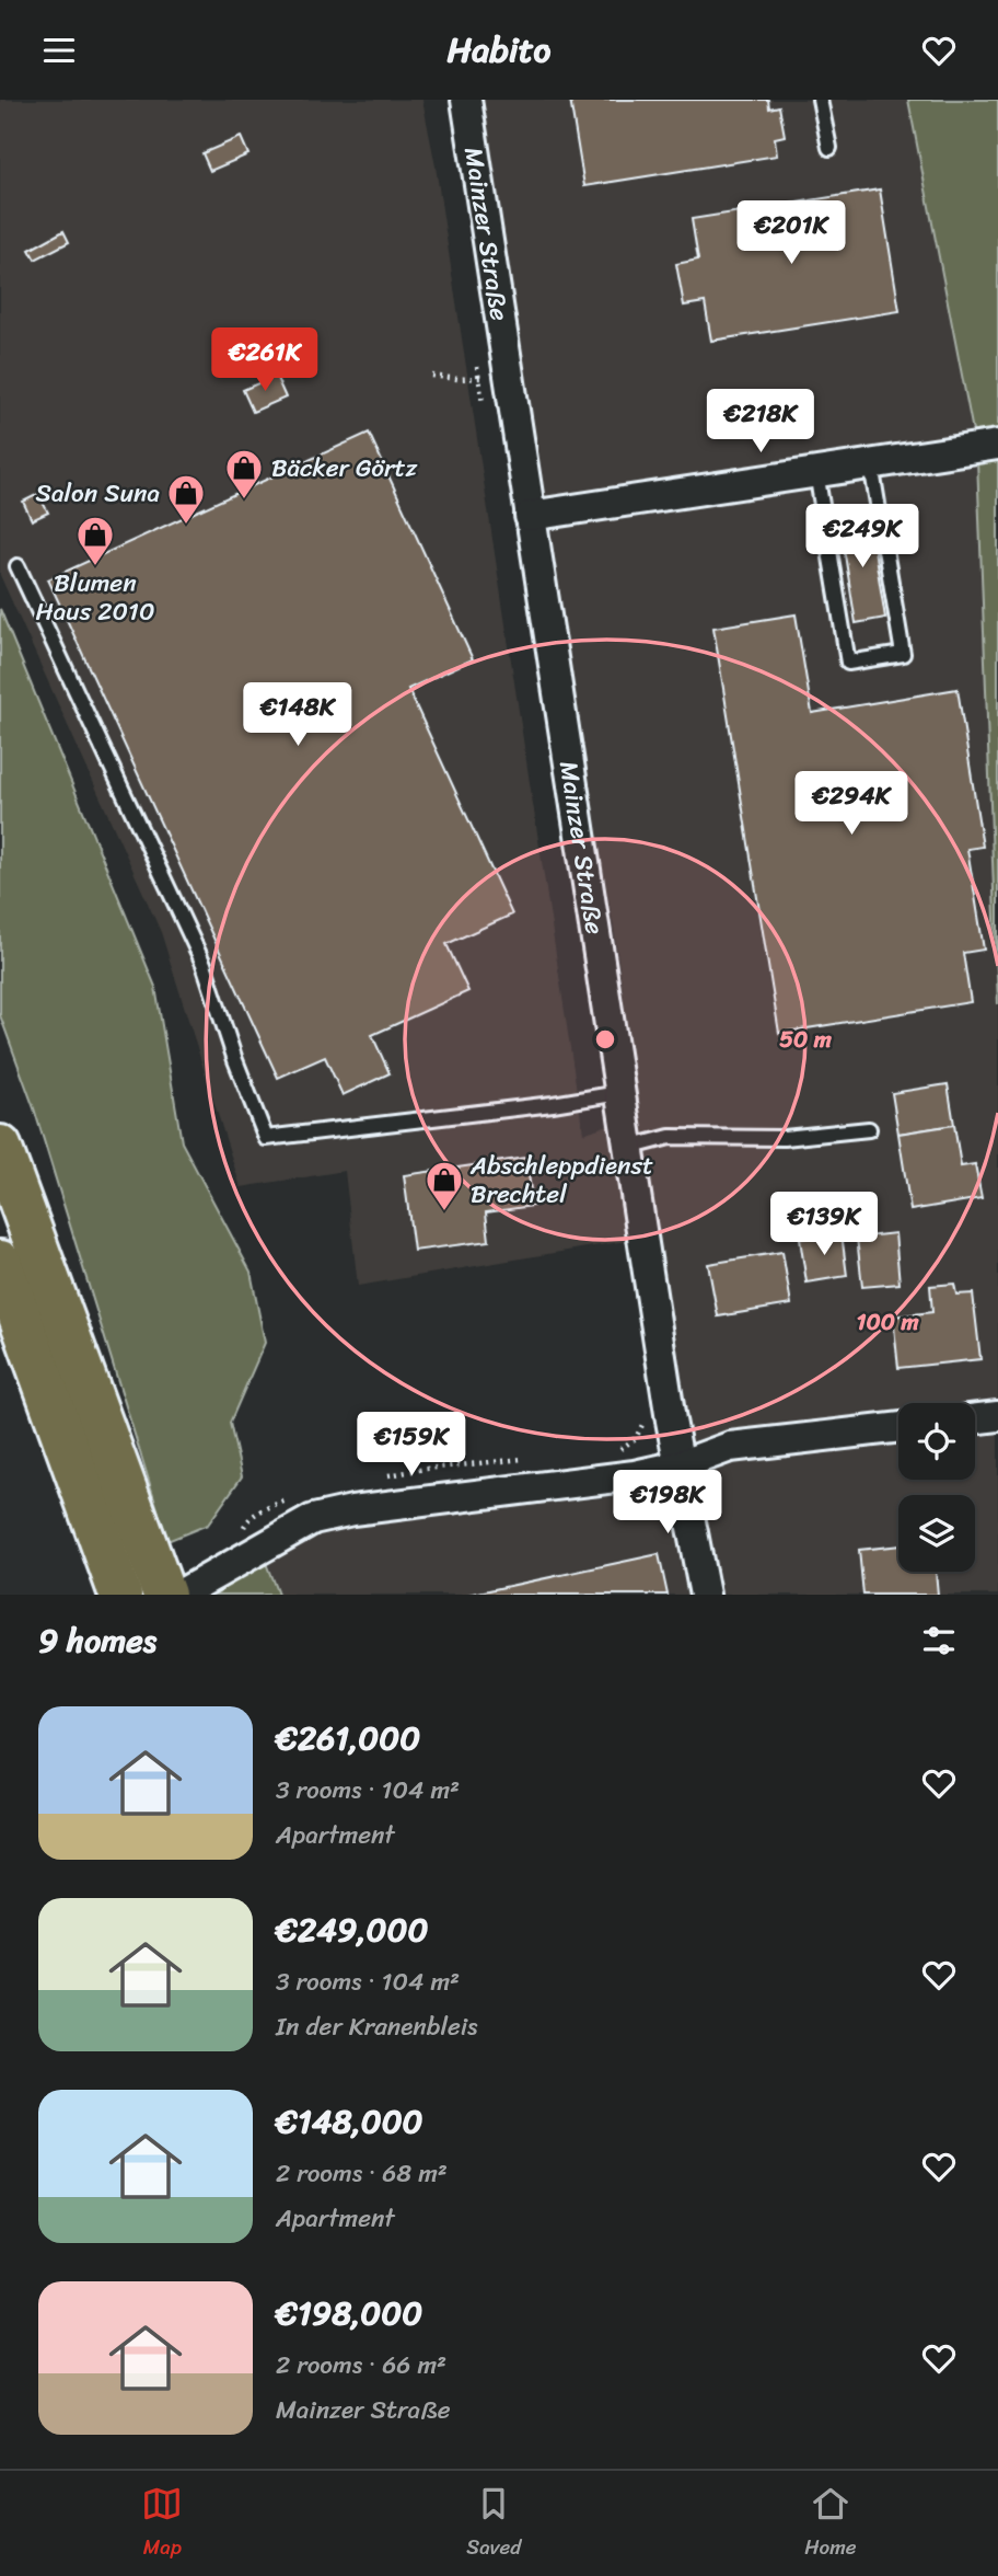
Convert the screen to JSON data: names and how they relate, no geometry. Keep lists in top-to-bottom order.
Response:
{
  "streets": {
    "street": ["Mainzer Straße"]
  },
  "places": {
    "shop": [
      "Bäcker Görtz",
      "Salon Suna",
      "Blumen Haus 2010",
      "Abschleppdienst Brechtel"
    ]
  },
  "page": {
    "header": "Habito",
    "price": [
      "€201K",
      "€261K",
      "€218K",
      "€249K",
      "€148K",
      "€294K",
      "€139K",
      "€159K",
      "€198K"
    ],
    "heading": "9 homes",
    "list": [
      {
        "name": "€261,000",
        "note": "3 rooms · 104 m² · Apartment"
      },
      {
        "name": "€249,000",
        "note": "3 rooms · 104 m² · In der Kranenbleis"
      },
      {
        "name": "€148,000",
        "note": "2 rooms · 68 m² · Apartment"
      },
      {
        "name": "€198,000",
        "note": "2 rooms · 66 m² · Mainzer Straße"
      }
    ],
    "tabs": ["Map", "Saved", "Home"]
  },
  "rings": ["50 m", "100 m"]
}
